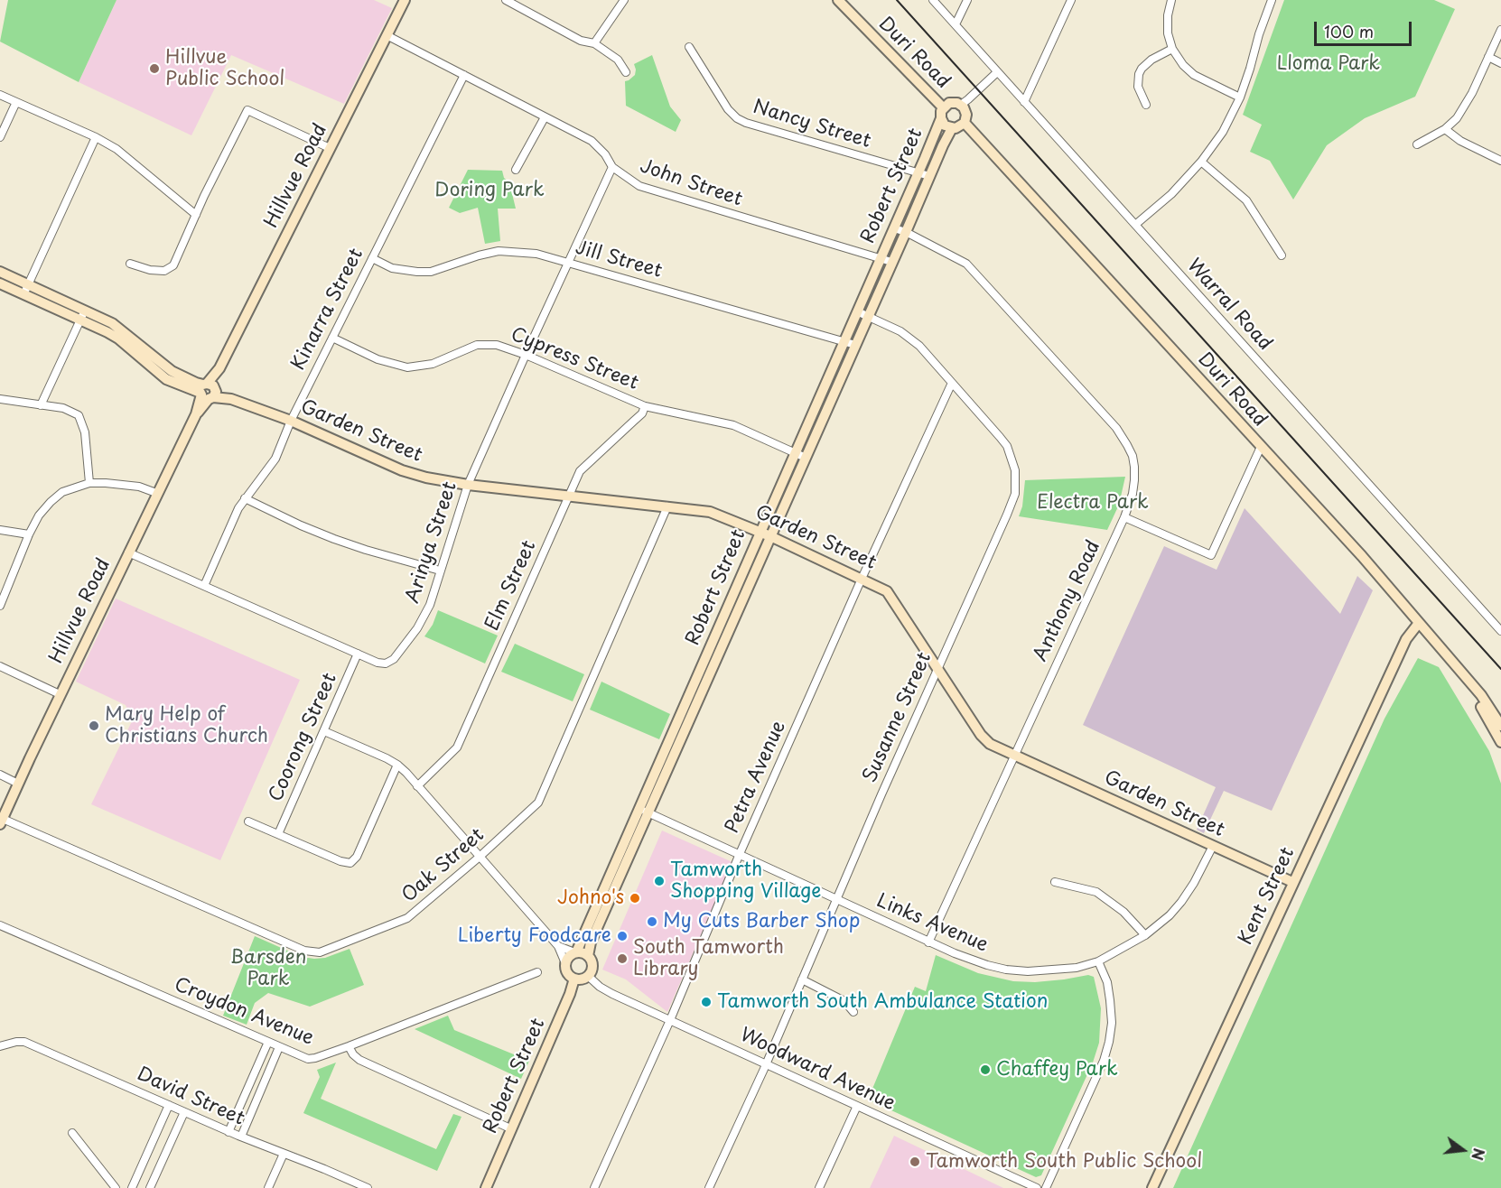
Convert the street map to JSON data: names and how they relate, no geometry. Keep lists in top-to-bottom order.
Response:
{
  "streets": {
    "street": [
      "Duri Road",
      "Nancy Street",
      "Hillvue Road",
      "John Street",
      "Robert Street",
      "Jill Street",
      "Warral Road",
      "Kinarra Street",
      "Cypress Street",
      "Garden Street",
      "Arinya Street",
      "Elm Street",
      "Anthony Road",
      "Susanne Street",
      "Coorong Street",
      "Petra Avenue",
      "Oak Street",
      "Kent Street",
      "Links Avenue",
      "Croydon Avenue",
      "Woodward Avenue",
      "David Street"
    ]
  },
  "crossings": [
    ["Duri Road", "Robert Street"],
    ["Duri Road", "Kent Street"],
    ["Nancy Street", "Robert Street"],
    ["Hillvue Road", "John Street"],
    ["Hillvue Road", "Garden Street"],
    ["Hillvue Road", "Arinya Street"],
    ["Hillvue Road", "Oak Street"],
    ["John Street", "Robert Street"],
    ["John Street", "Kinarra Street"],
    ["John Street", "Arinya Street"],
    ["Robert Street", "Jill Street"],
    ["Robert Street", "Cypress Street"],
    ["Robert Street", "Garden Street"],
    ["Robert Street", "Anthony Road"],
    ["Robert Street", "Susanne Street"],
    ["Robert Street", "Links Avenue"],
    ["Robert Street", "Woodward Avenue"],
    ["Jill Street", "Kinarra Street"],
    ["Jill Street", "Arinya Street"],
    ["Kinarra Street", "Cypress Street"],
    ["Kinarra Street", "Garden Street"],
    ["Kinarra Street", "Arinya Street"],
    ["Cypress Street", "Arinya Street"],
    ["Cypress Street", "Elm Street"],
    ["Garden Street", "Arinya Street"],
    ["Garden Street", "Elm Street"],
    ["Garden Street", "Anthony Road"],
    ["Garden Street", "Susanne Street"],
    ["Garden Street", "Petra Avenue"],
    ["Garden Street", "Oak Street"],
    ["Garden Street", "Kent Street"],
    ["Garden Street", "Links Avenue"],
    ["Arinya Street", "Coorong Street"],
    ["Anthony Road", "Links Avenue"],
    ["Susanne Street", "Petra Avenue"],
    ["Susanne Street", "Links Avenue"],
    ["Susanne Street", "Woodward Avenue"],
    ["Petra Avenue", "Links Avenue"],
    ["Petra Avenue", "Woodward Avenue"]
  ],
  "parks": [
    "Lloma Park",
    "Doring Park",
    "Electra Park",
    "Barsden Park"
  ],
  "places": [
    "Hillvue Public School",
    "Mary Help of Christians Church",
    "Tamworth Shopping Village",
    "Johno's",
    "My Cuts Barber Shop",
    "Liberty Foodcare",
    "South Tamworth Library",
    "Tamworth South Ambulance Station",
    "Chaffey Park",
    "Tamworth South Public School"
  ],
  "scale_bar": "100 m",
  "north": "right"
}
